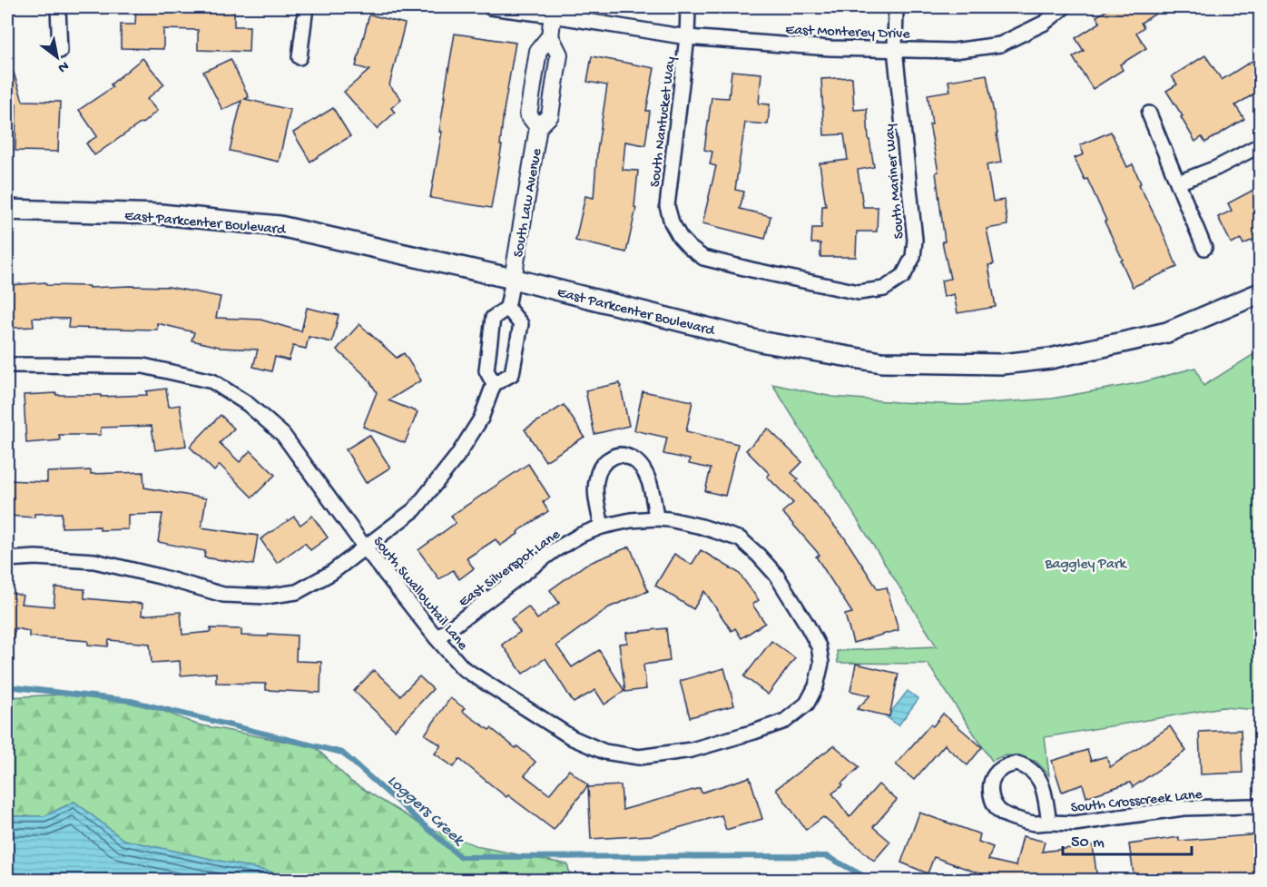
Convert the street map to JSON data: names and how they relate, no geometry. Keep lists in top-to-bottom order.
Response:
{
  "streets": {
    "main road": ["East Parkcenter Boulevard"],
    "street": [
      "East Monterey Drive",
      "South Nantucket Way",
      "South Mariner Way",
      "South Law Avenue",
      "East Silverspot Lane",
      "South Swallowtail Lane",
      "South Crosscreek Lane"
    ]
  },
  "crossings": [
    ["East Monterey Drive", "South Nantucket Way"],
    ["East Monterey Drive", "South Mariner Way"],
    ["East Monterey Drive", "South Law Avenue"],
    ["South Nantucket Way", "South Mariner Way"],
    ["South Law Avenue", "East Parkcenter Boulevard"],
    ["East Silverspot Lane", "South Swallowtail Lane"]
  ],
  "water": ["Loggers Creek"],
  "parks": ["Baggley Park"],
  "scale_bar": "50 m",
  "north": "bottom right"
}
